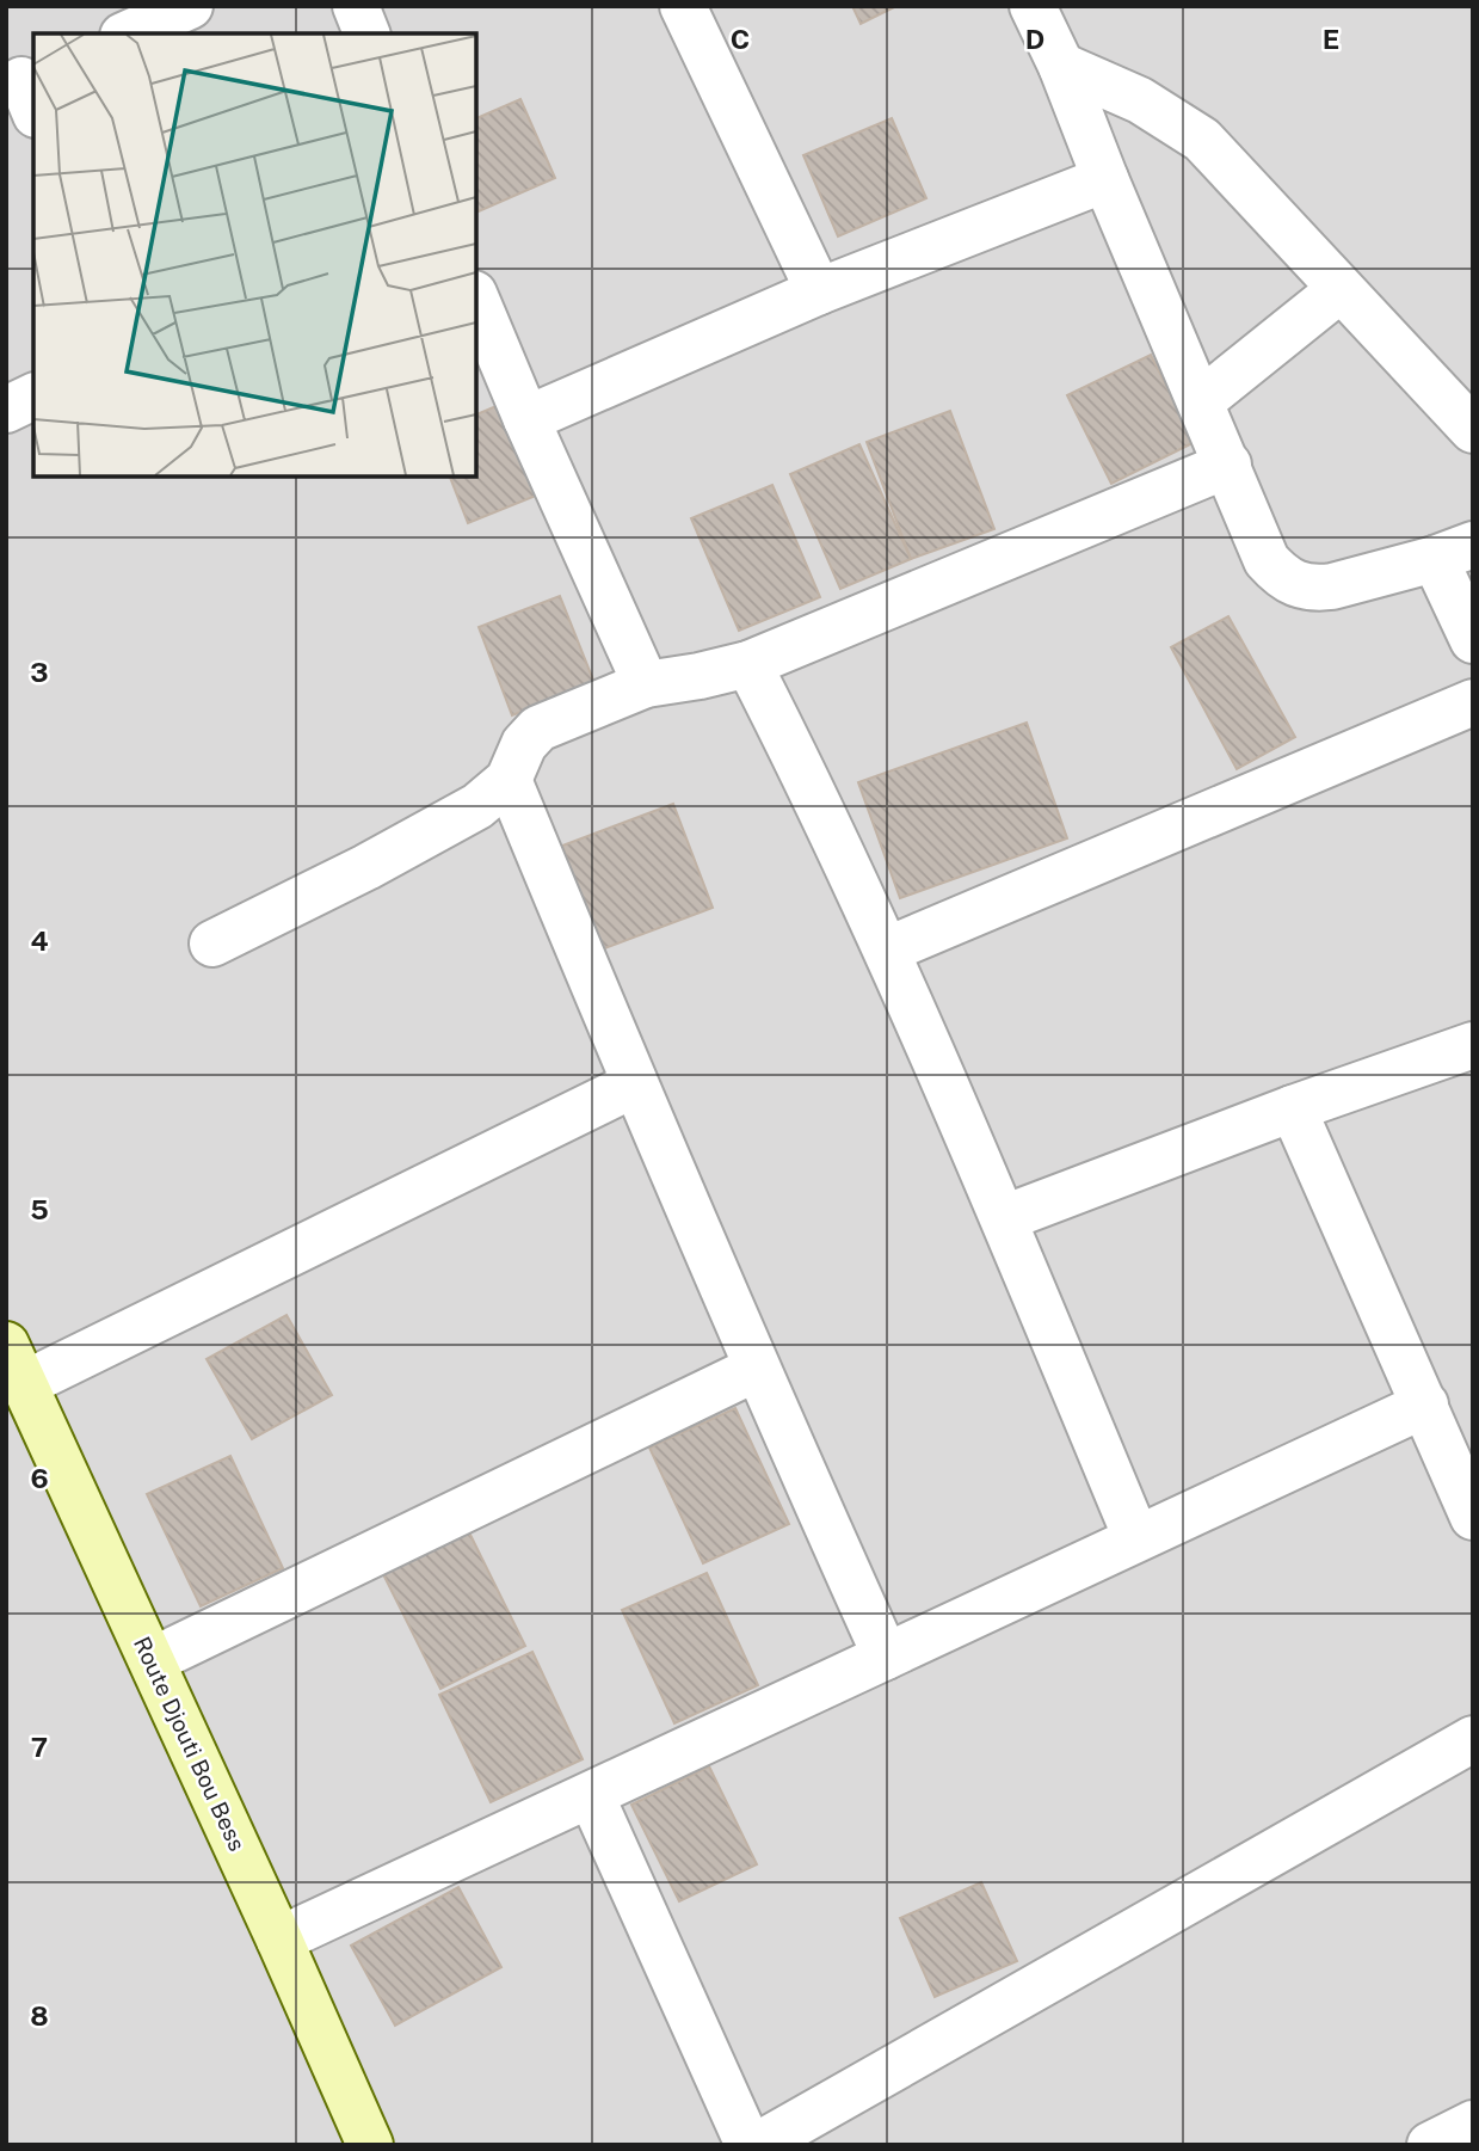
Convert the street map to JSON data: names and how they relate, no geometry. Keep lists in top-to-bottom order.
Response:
{
  "streets": {
    "main road": ["Route Djouti Bou Bess"]
  },
  "grid": {
    "columns": ["C", "D", "E"],
    "rows": [
      "3",
      "4",
      "5",
      "6",
      "7",
      "8"
    ]
  }
}
